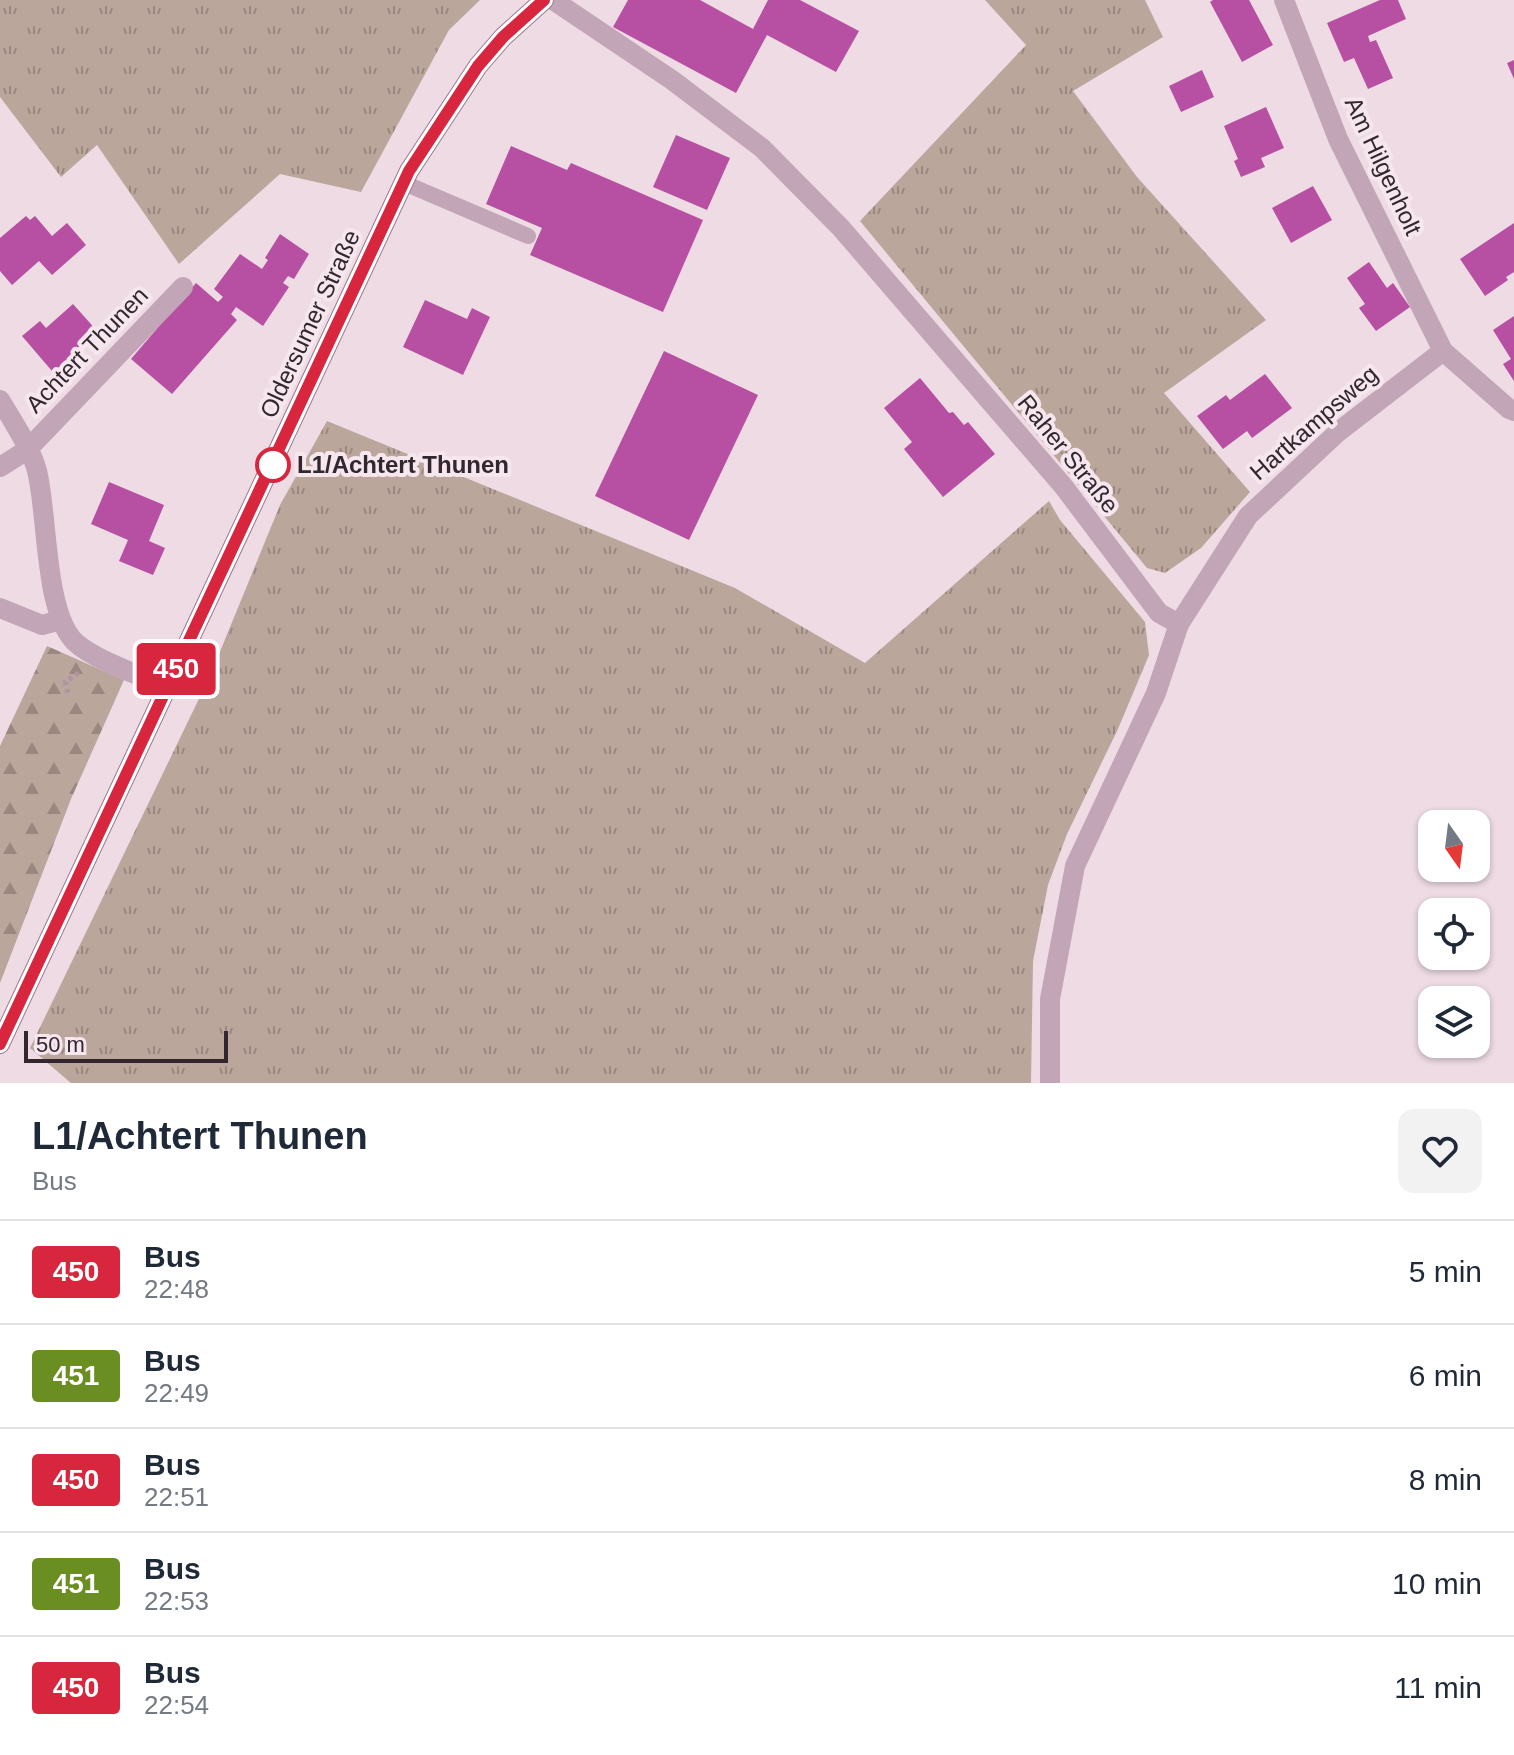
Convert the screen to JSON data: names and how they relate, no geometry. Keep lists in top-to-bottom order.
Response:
{
  "streets": {
    "main road": ["Oldersumer Straße"],
    "street": [
      "Am Hilgenholt",
      "Achtert Thunen",
      "Hartkampsweg",
      "Raher Straße"
    ]
  },
  "crossings": [
    ["Am Hilgenholt", "Hartkampsweg"],
    ["Oldersumer Straße", "Achtert Thunen"],
    ["Hartkampsweg", "Raher Straße"]
  ],
  "places": ["L1/Achtert Thunen"],
  "lines": ["bus line 450"],
  "scale_bar": "50 m",
  "north": "bottom",
  "page": {
    "on_map": "450",
    "scale": "50 m",
    "heading": ["L1/Achtert Thunen", "Bus"],
    "list": [
      {
        "mark": "450",
        "name": "Bus",
        "note": "22:48",
        "value": "5 min"
      },
      {
        "mark": "451",
        "name": "Bus",
        "note": "22:49",
        "value": "6 min"
      },
      {
        "mark": "450",
        "name": "Bus",
        "note": "22:51",
        "value": "8 min"
      },
      {
        "mark": "451",
        "name": "Bus",
        "note": "22:53",
        "value": "10 min"
      },
      {
        "mark": "450",
        "name": "Bus",
        "note": "22:54",
        "value": "11 min"
      }
    ]
  }
}
